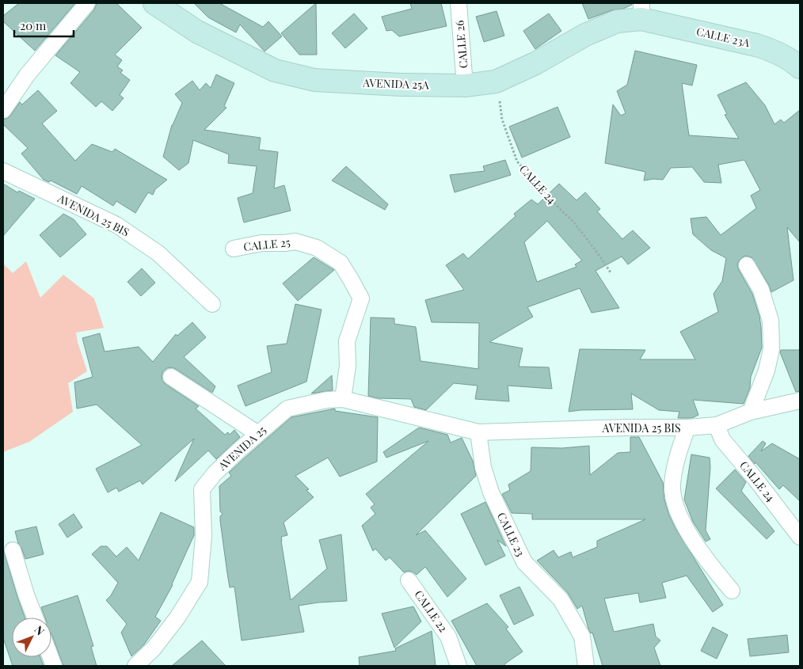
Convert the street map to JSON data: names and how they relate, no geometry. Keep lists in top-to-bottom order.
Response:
{
  "streets": {
    "main road": ["CALLE 23A", "AVENIDA 25A"],
    "street": [
      "CALLE 26",
      "CALLE 24",
      "AVENIDA 25 BIS",
      "CALLE 25",
      "AVENIDA 25",
      "CALLE 23",
      "CALLE 22"
    ]
  },
  "crossings": [
    ["CALLE 23A", "AVENIDA 25A"],
    ["CALLE 26", "AVENIDA 25A"],
    ["AVENIDA 25A", "CALLE 24"],
    ["CALLE 24", "AVENIDA 25 BIS"],
    ["AVENIDA 25 BIS", "AVENIDA 25"],
    ["AVENIDA 25 BIS", "CALLE 23"],
    ["CALLE 25", "AVENIDA 25"],
    ["AVENIDA 25", "CALLE 23"]
  ],
  "scale_bar": "20 m",
  "north": "top right"
}
